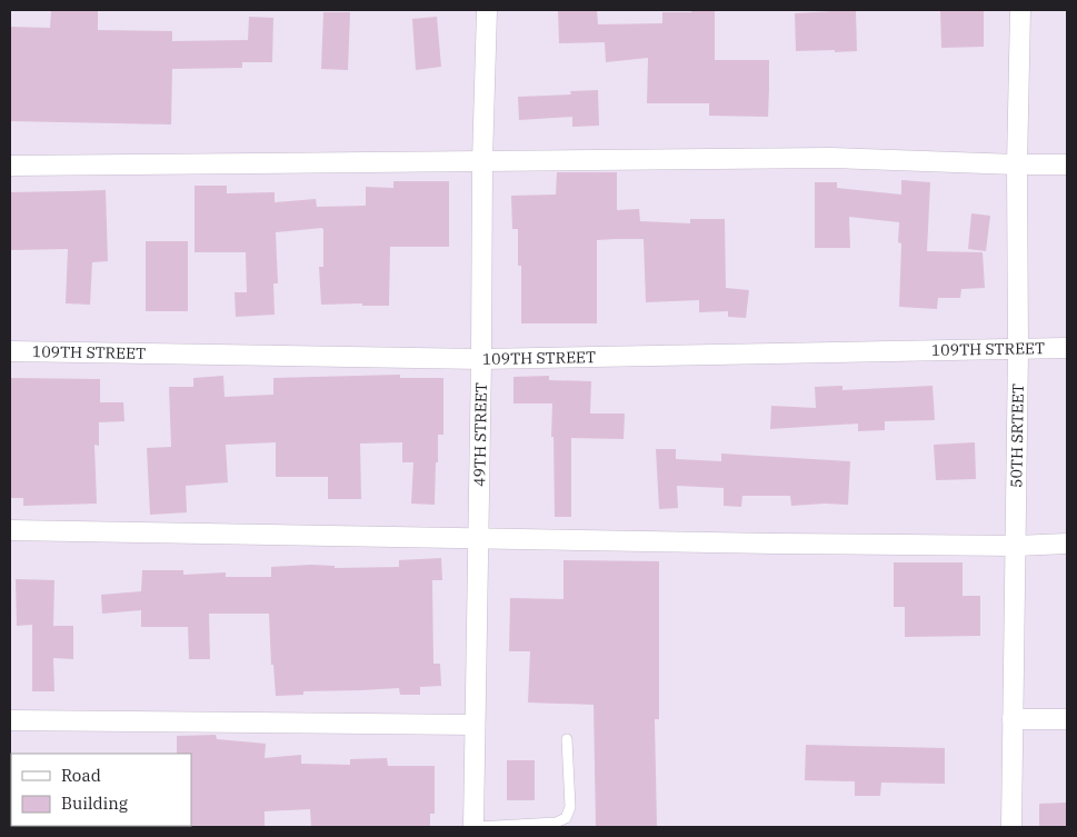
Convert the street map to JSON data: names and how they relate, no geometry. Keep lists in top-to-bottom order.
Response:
{
  "streets": {
    "street": ["109TH STREET", "49TH STREET", "50TH SRTEET"]
  },
  "crossings": [
    ["109TH STREET", "49TH STREET"],
    ["109TH STREET", "50TH SRTEET"]
  ],
  "legend": ["Road", "Building"]
}
